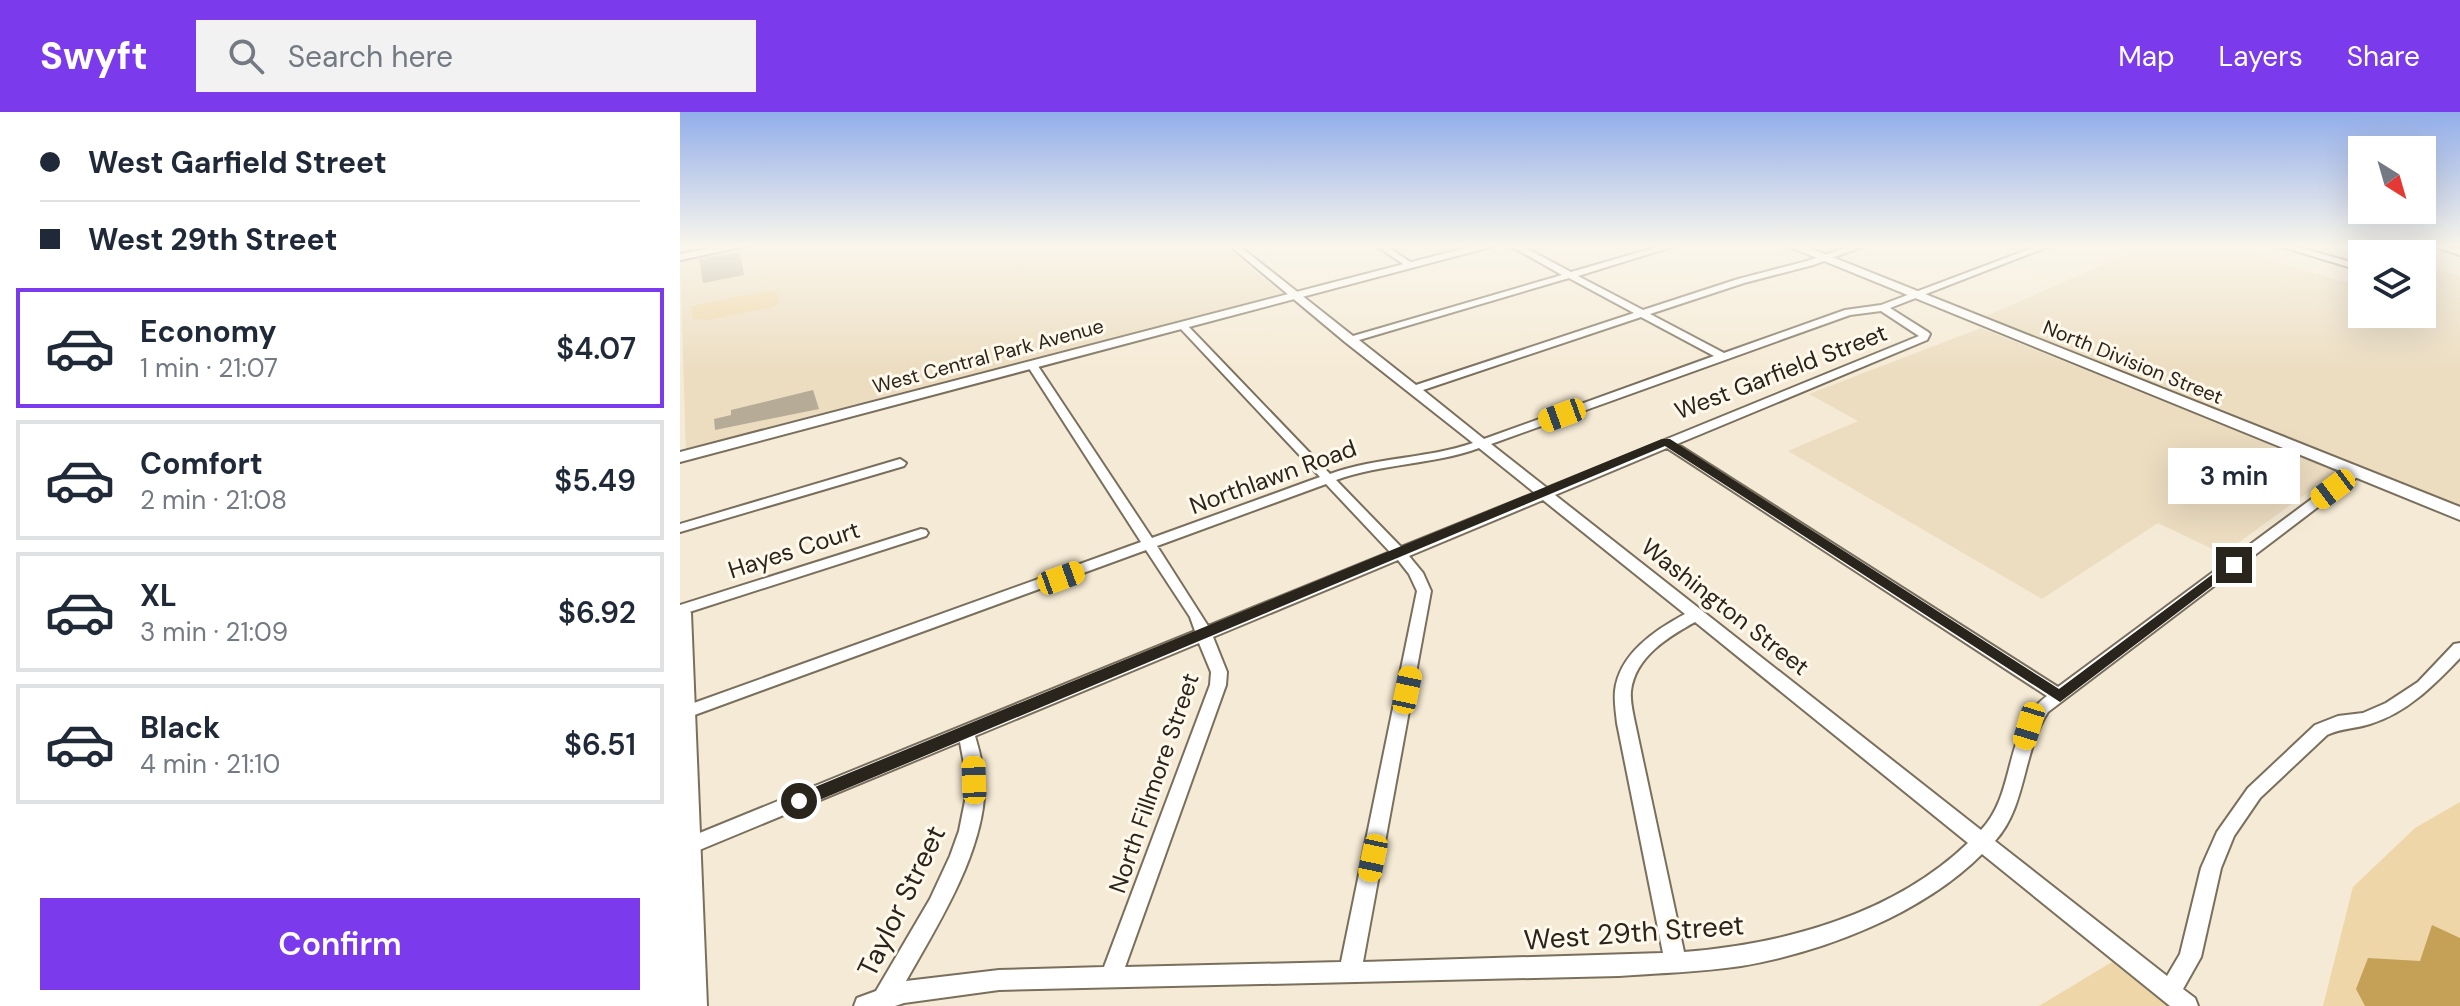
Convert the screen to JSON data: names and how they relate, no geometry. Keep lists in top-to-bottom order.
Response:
{
  "streets": {
    "main road": ["West Central Park Avenue", "North Division Street"],
    "street": [
      "West Garfield Street",
      "Northlawn Road",
      "Hayes Court",
      "Washington Street",
      "North Fillmore Street",
      "Taylor Street",
      "West 29th Street"
    ]
  },
  "crossings": [
    ["West Central Park Avenue", "Washington Street"],
    ["West Central Park Avenue", "North Fillmore Street"],
    ["North Division Street", "West Garfield Street"],
    ["North Division Street", "West 29th Street"],
    ["West Garfield Street", "Northlawn Road"],
    ["West Garfield Street", "Washington Street"],
    ["West Garfield Street", "North Fillmore Street"],
    ["West Garfield Street", "Taylor Street"],
    ["Northlawn Road", "Washington Street"],
    ["Northlawn Road", "North Fillmore Street"],
    ["Washington Street", "West 29th Street"],
    ["North Fillmore Street", "West 29th Street"],
    ["Taylor Street", "West 29th Street"]
  ],
  "north": "bottom right",
  "page": {
    "header": "Swyft",
    "search": "Search here",
    "nav": ["Map", "Layers", "Share"],
    "banner": ["West Garfield Street", "West 29th Street"],
    "list": [
      {
        "name": "Economy",
        "note": "1 min · 21:07",
        "value": "$4.07"
      },
      {
        "name": "Comfort",
        "note": "2 min · 21:08",
        "value": "$5.49"
      },
      {
        "name": "XL",
        "note": "3 min · 21:09",
        "value": "$6.92"
      },
      {
        "name": "Black",
        "note": "4 min · 21:10",
        "value": "$6.51"
      }
    ],
    "bubble": "3 min",
    "buttons": "Confirm"
  }
}
